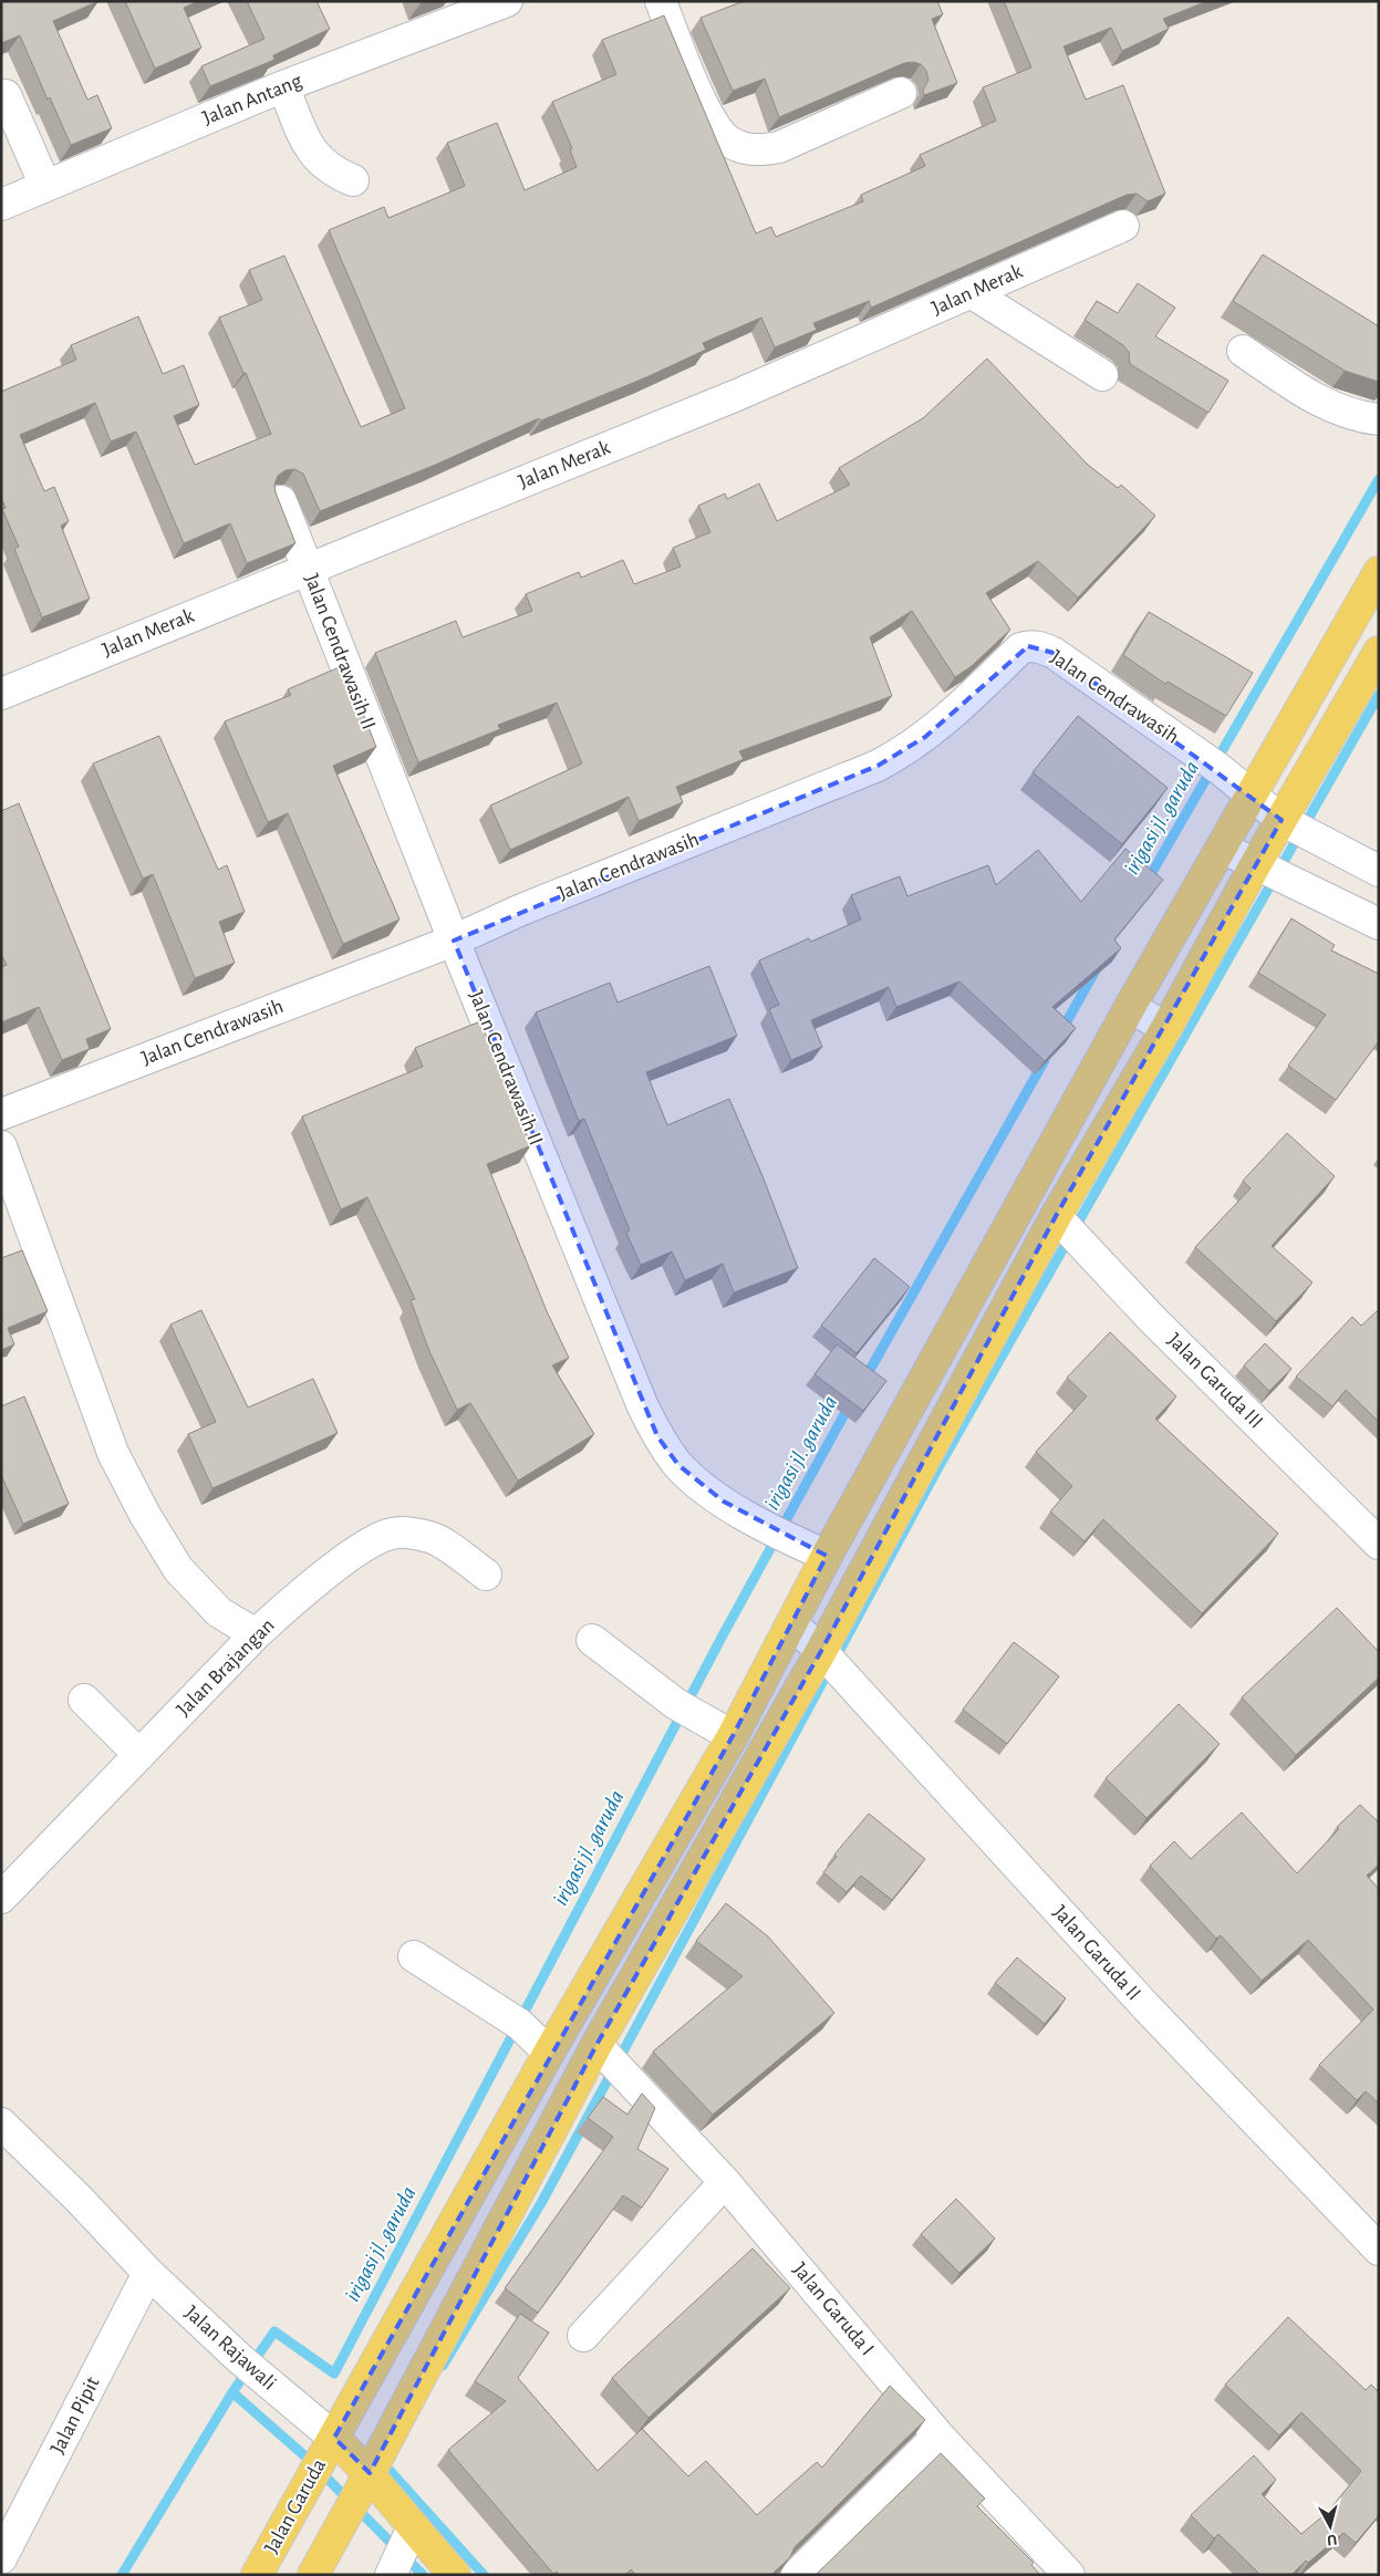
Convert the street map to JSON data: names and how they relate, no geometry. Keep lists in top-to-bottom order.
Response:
{
  "streets": {
    "main road": ["Jalan Rajawali", "Jalan Garuda"],
    "street": [
      "Jalan Antang",
      "Jalan Merak",
      "Jalan Cendrawasih II",
      "Jalan Cendrawasih",
      "Jalan Garuda III",
      "Jalan Brajangan",
      "Jalan Garuda II",
      "Jalan Garuda I",
      "Jalan Pipit"
    ]
  },
  "crossings": [
    ["Jalan Merak", "Jalan Cendrawasih II"],
    ["Jalan Cendrawasih II", "Jalan Cendrawasih"],
    ["Jalan Cendrawasih II", "Jalan Garuda"],
    ["Jalan Cendrawasih", "Jalan Garuda"],
    ["Jalan Garuda II", "Jalan Garuda"],
    ["Jalan Rajawali", "Jalan Pipit"],
    ["Jalan Rajawali", "Jalan Garuda"]
  ],
  "water": ["irigasi jl. garuda"],
  "north": "bottom"
}
